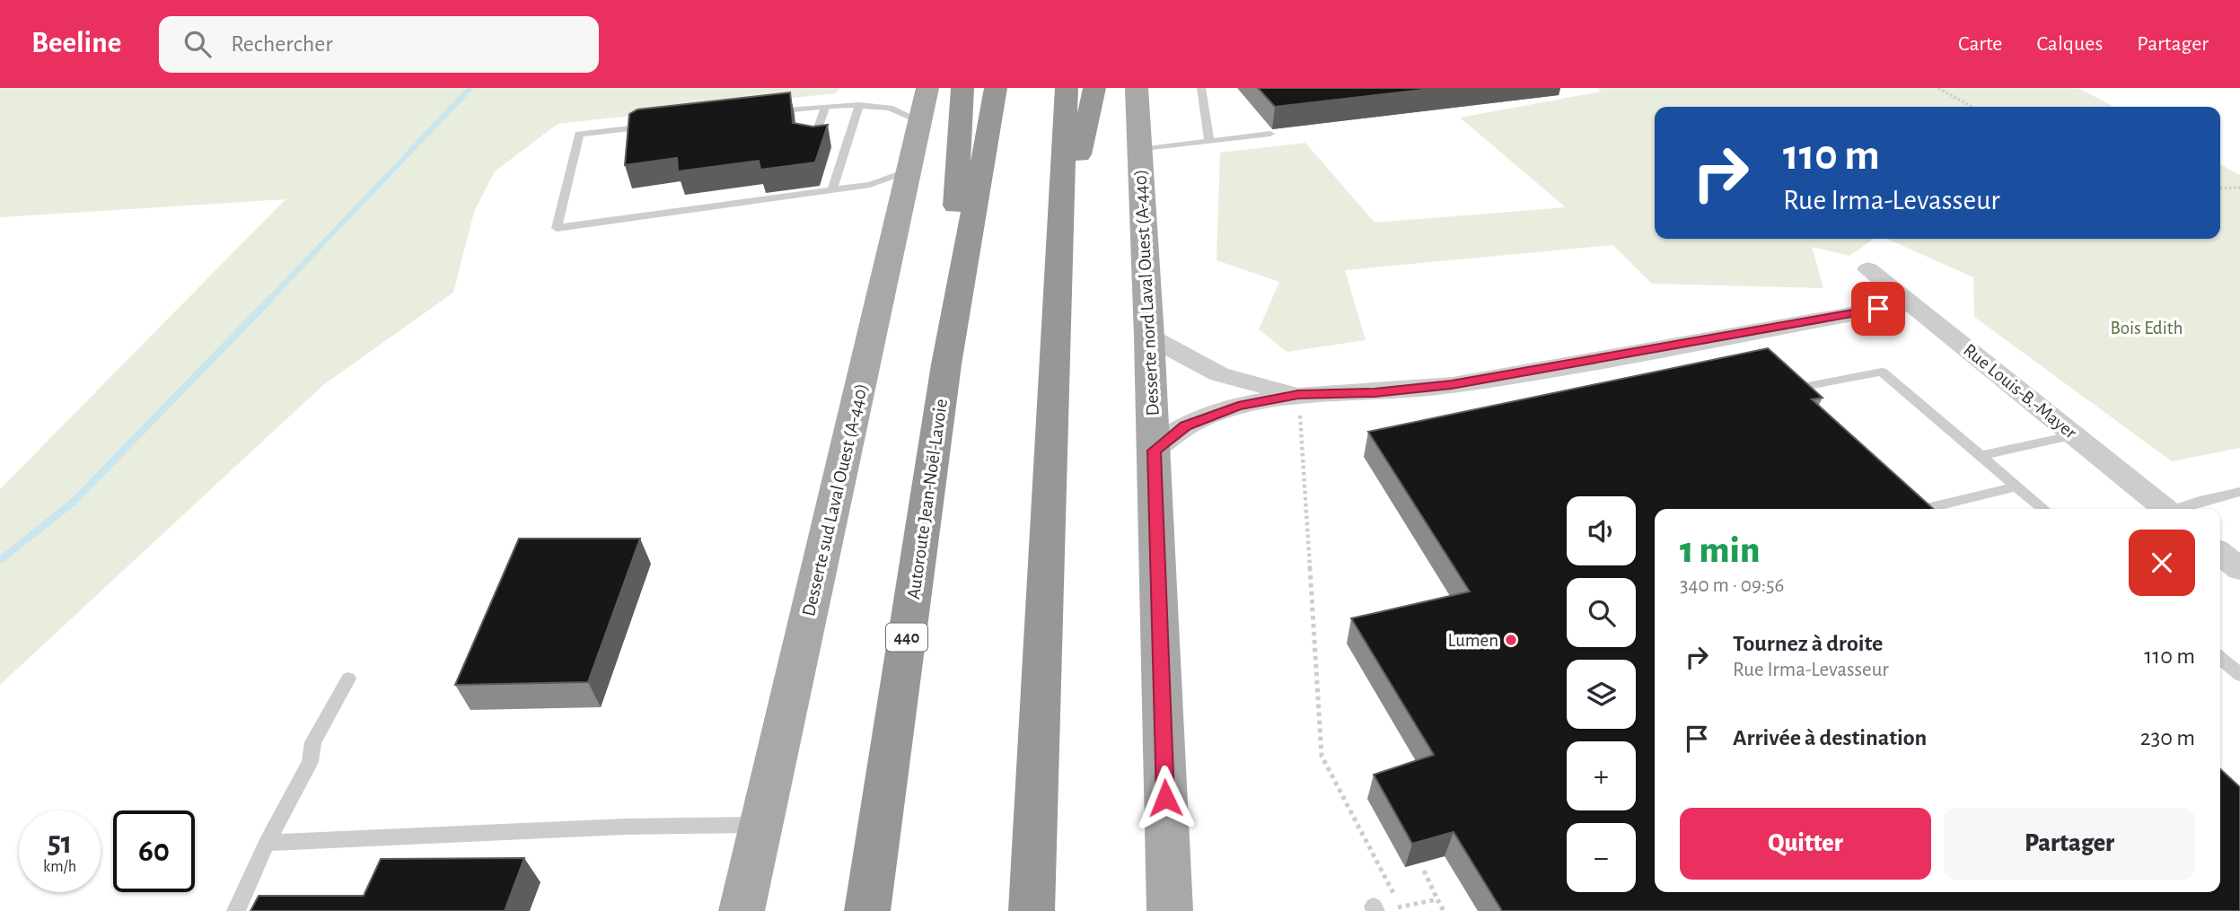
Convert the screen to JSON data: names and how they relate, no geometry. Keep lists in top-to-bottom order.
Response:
{
  "streets": {
    "highway": ["Autoroute Jean-Noël-Lavoie", "440"],
    "main road": ["Desserte nord Laval Ouest (A-440)", "Desserte sud Laval Ouest (A-440)"],
    "street": ["Rue Louis-B.-Mayer"]
  },
  "parks": ["Bois Edith"],
  "places": ["Lumen"],
  "page": {
    "header": "Beeline",
    "search": "Rechercher",
    "nav": ["Carte", "Calques", "Partager"],
    "turn": ["110 m", "Rue Irma-Levasseur"],
    "map_buttons": ["+", "−"],
    "heading": ["1 min", "340 m · 09:56"],
    "list": [
      {
        "name": "Tournez à droite",
        "note": "Rue Irma-Levasseur",
        "value": "110 m"
      },
      {
        "name": "Arrivée à destination",
        "value": "230 m"
      }
    ],
    "buttons": ["Quitter", "Partager"],
    "speed": "51 km/h",
    "limit": "60"
  }
}
